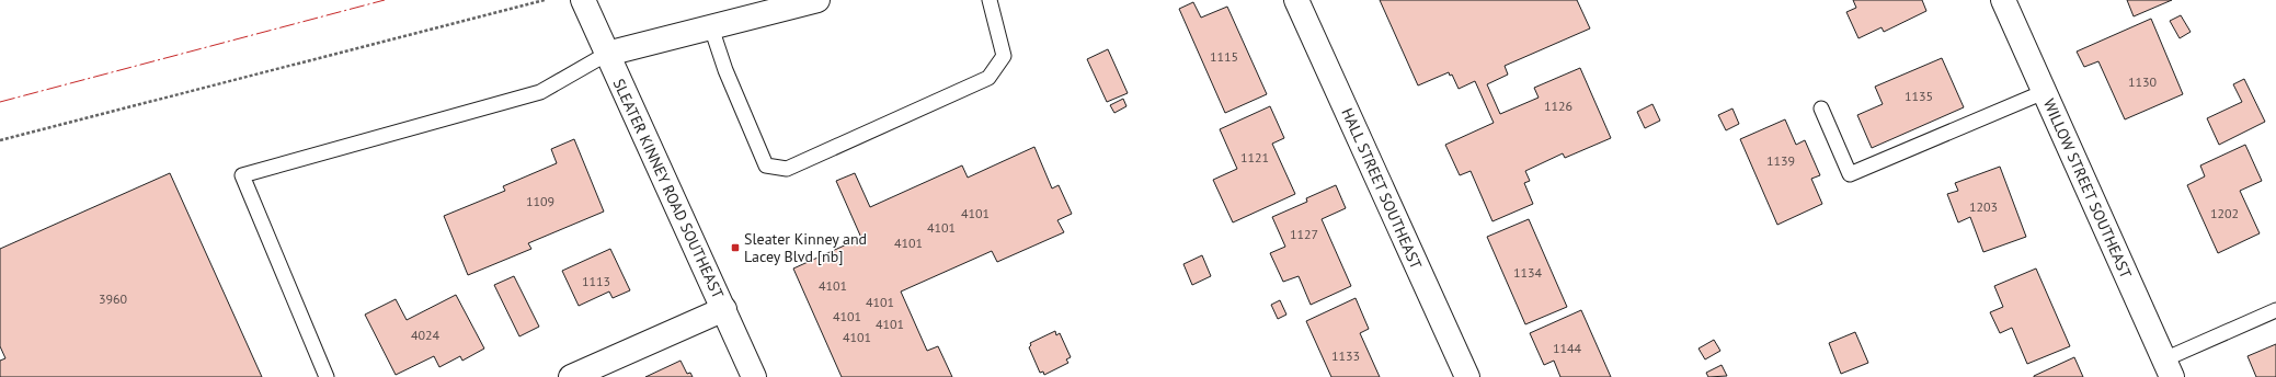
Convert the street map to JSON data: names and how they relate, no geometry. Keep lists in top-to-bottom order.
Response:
{
  "streets": {
    "street": ["SLEATER KINNEY ROAD SOUTHEAST", "HALL STREET SOUTHEAST", "WILLOW STREET SOUTHEAST"]
  },
  "places": {
    "transit": ["Sleater Kinney and Lacey Blvd [nb]"]
  },
  "house_numbers": [
    "1115",
    "1130",
    "1135",
    "1126",
    "1121",
    "1139",
    "1109",
    "1203",
    "4101",
    "1202",
    "4101",
    "1127",
    "4101",
    "1134",
    "1113",
    "4101",
    "3960",
    "4101",
    "4101",
    "4101",
    "4024",
    "4101",
    "1144",
    "1133"
  ]
}
